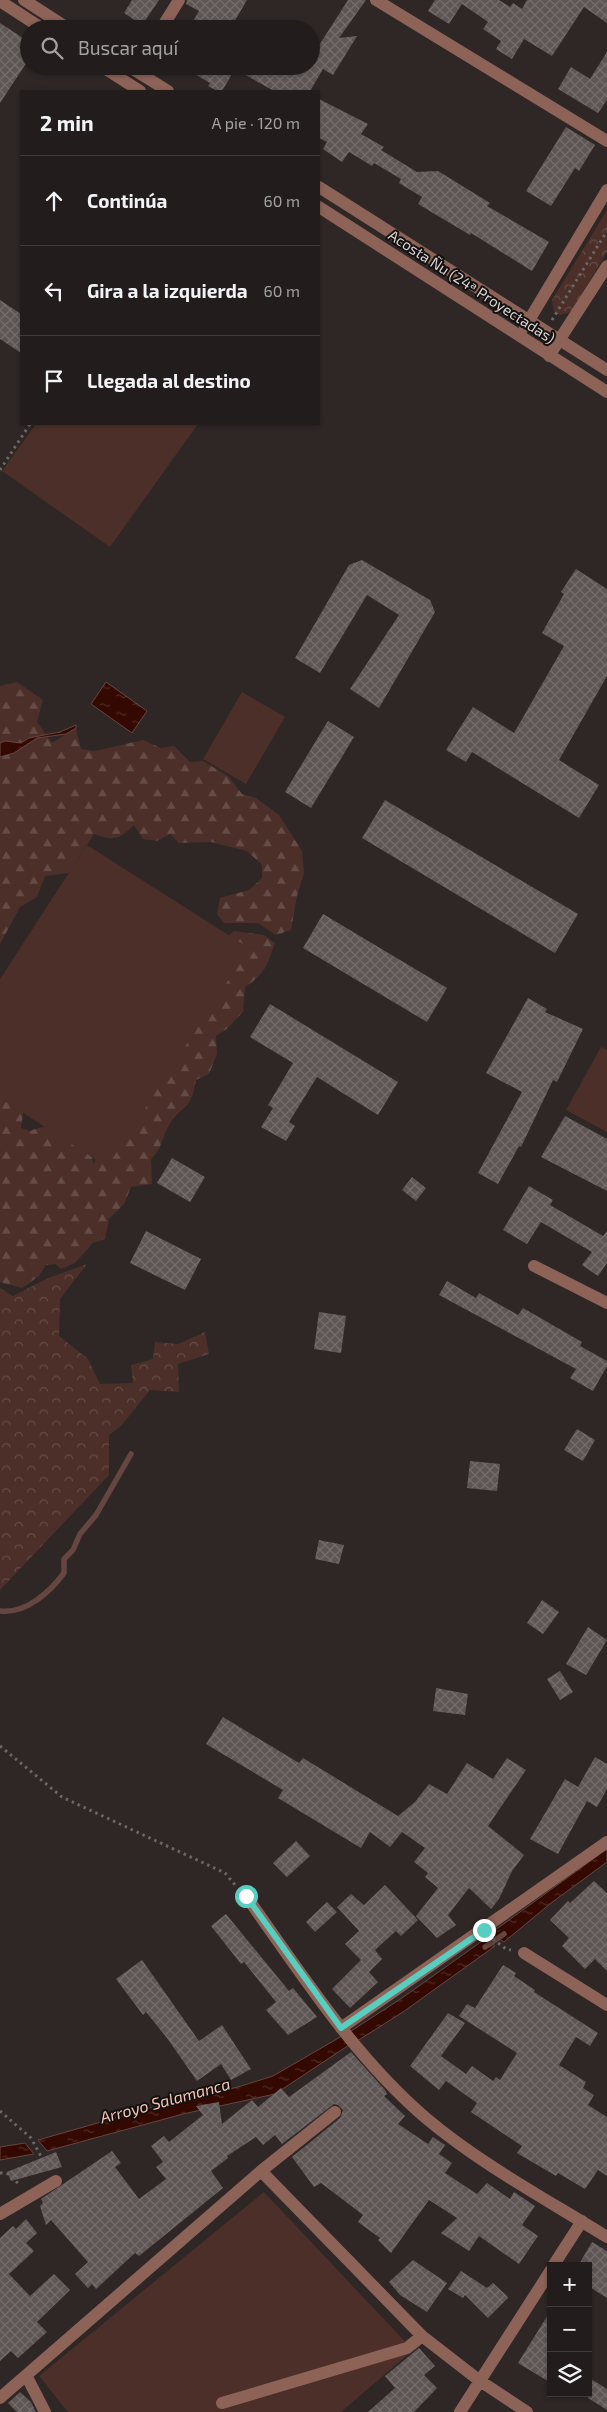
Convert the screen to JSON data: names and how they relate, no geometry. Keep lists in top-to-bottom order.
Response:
{
  "streets": {
    "street": ["Acosta Ñu (24ª Proyectadas)"]
  },
  "water": ["Arroyo Salamanca"],
  "page": {
    "search": "Buscar aquí",
    "heading": ["2 min", "A pie · 120 m"],
    "list": [
      ["Continúa", "60 m"],
      ["Gira a la izquierda", "60 m"],
      "Llegada al destino"
    ],
    "map_buttons": ["+", "−"]
  }
}
